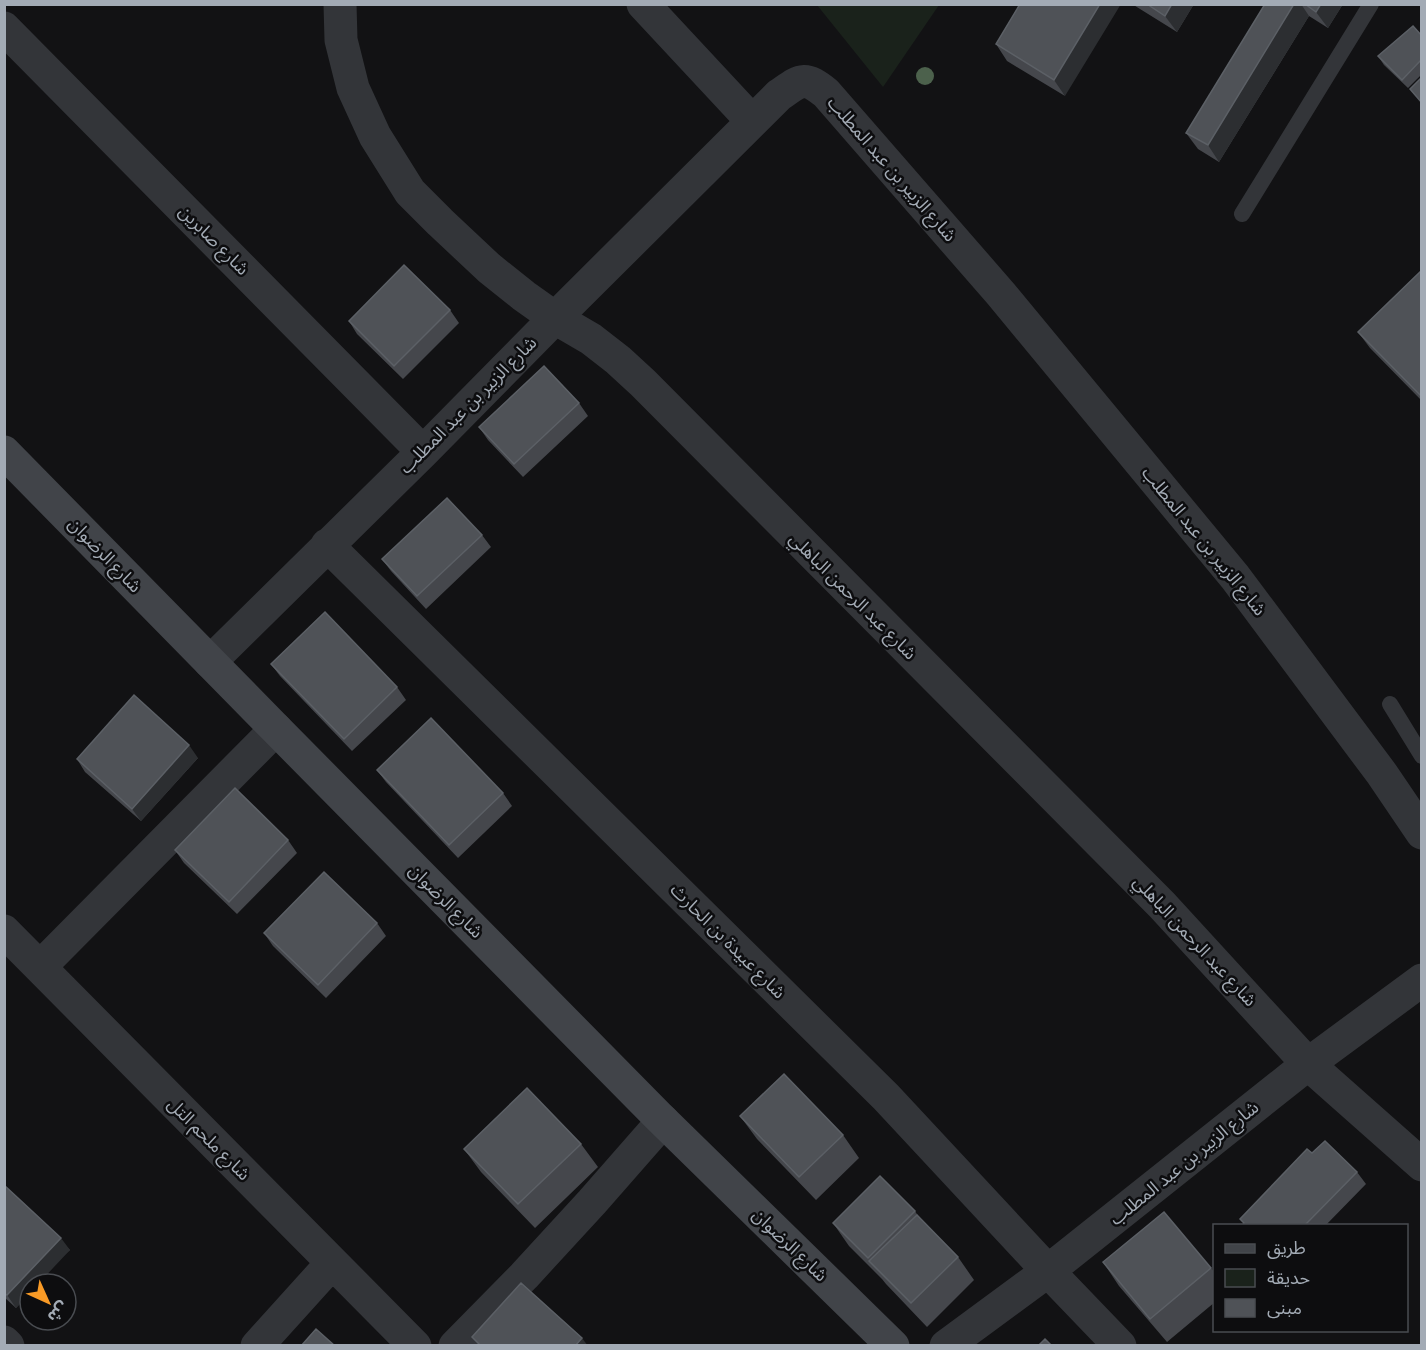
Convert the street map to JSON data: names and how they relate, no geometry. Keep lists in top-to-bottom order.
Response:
{
  "streets": {
    "main road": ["شارع الرضوان"],
    "street": [
      "شارع الزبير بن عبد المطلب",
      "شارع صابرين",
      "شارع عبد الرحمن الباهلي",
      "شارع عبيدة بن الحارث",
      "شارع ملحم التل"
    ]
  },
  "crossings": [
    ["شارع الزبير بن عبد المطلب", "شارع صابرين"],
    ["شارع الزبير بن عبد المطلب", "شارع الرضوان"],
    ["شارع الزبير بن عبد المطلب", "شارع عبد الرحمن الباهلي"],
    ["شارع الزبير بن عبد المطلب", "شارع عبيدة بن الحارث"]
  ],
  "legend": ["طريق", "حديقة", "مبنى"],
  "north": "bottom right"
}
